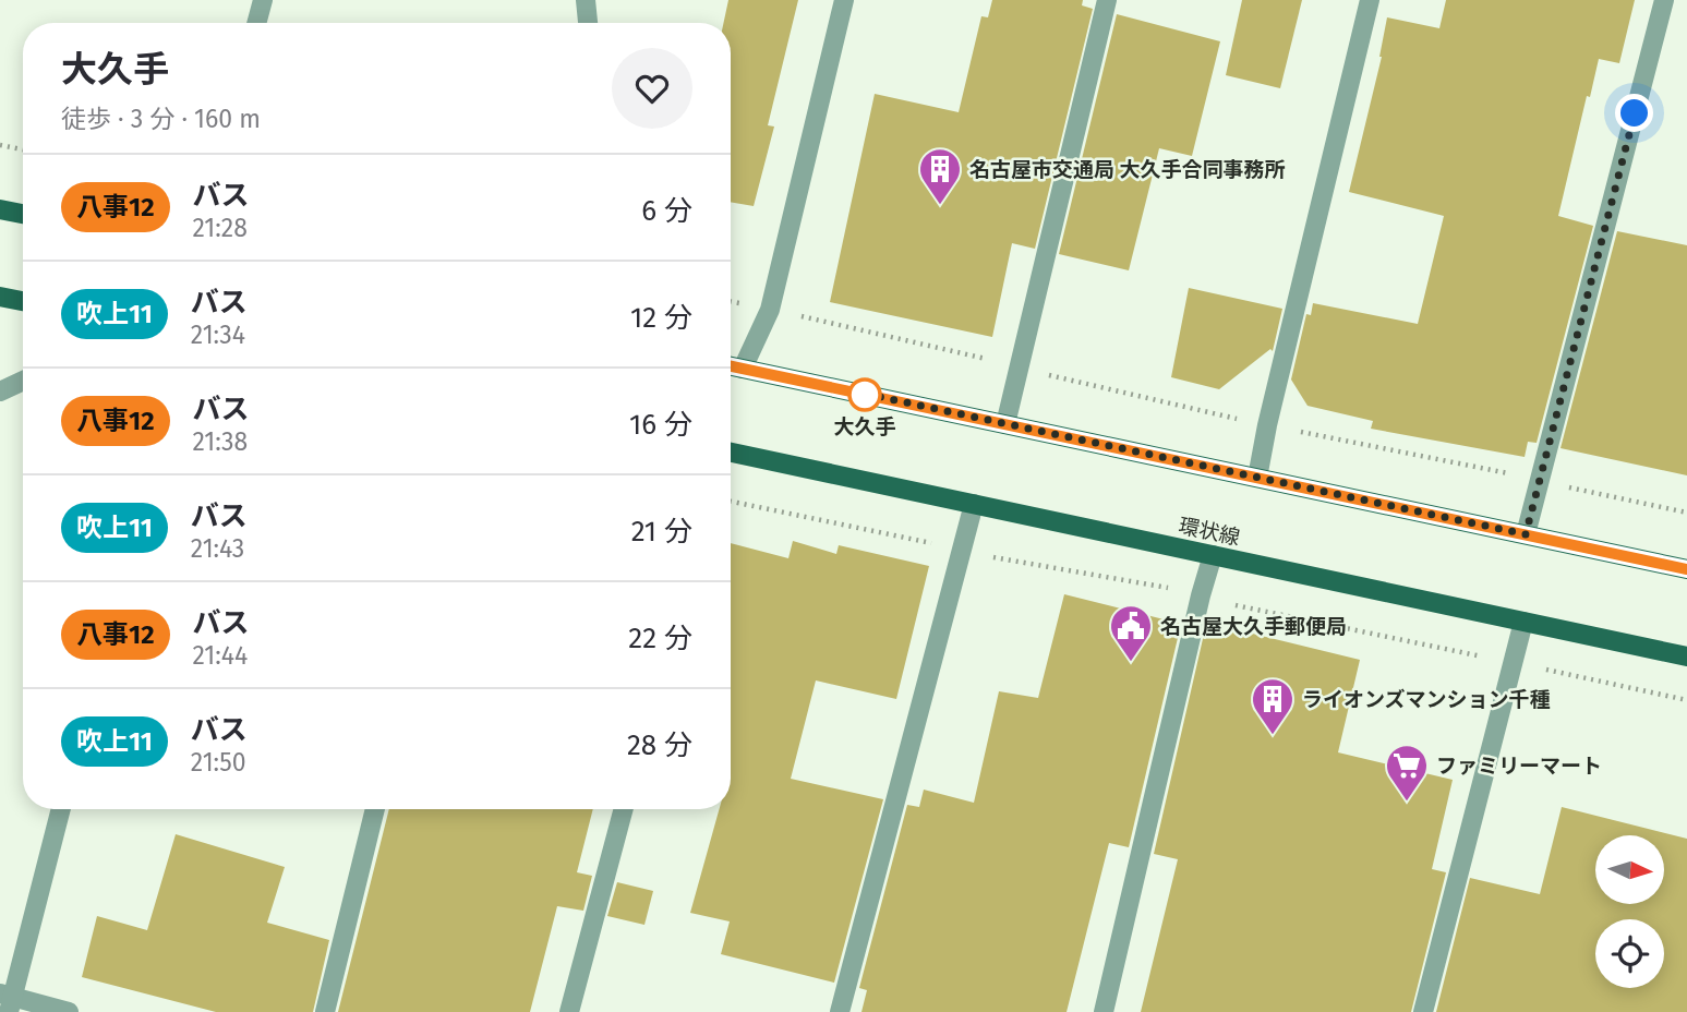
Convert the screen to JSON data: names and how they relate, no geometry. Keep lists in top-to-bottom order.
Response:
{
  "streets": {
    "main road": ["環状線"]
  },
  "places": {
    "building": ["名古屋市交通局 大久手合同事務所", "ライオンズマンション千種"],
    "other": ["大久手"],
    "public building": ["名古屋大久手郵便局"],
    "supermarket": ["ファミリーマート"]
  },
  "lines": ["bus line 八事12"],
  "north": "right",
  "page": {
    "heading": ["大久手", "徒歩 · 3 分 · 160 m"],
    "list": [
      {
        "mark": "八事12",
        "name": "バス",
        "note": "21:28",
        "value": "6 分"
      },
      {
        "mark": "吹上11",
        "name": "バス",
        "note": "21:34",
        "value": "12 分"
      },
      {
        "mark": "八事12",
        "name": "バス",
        "note": "21:38",
        "value": "16 分"
      },
      {
        "mark": "吹上11",
        "name": "バス",
        "note": "21:43",
        "value": "21 分"
      },
      {
        "mark": "八事12",
        "name": "バス",
        "note": "21:44",
        "value": "22 分"
      },
      {
        "mark": "吹上11",
        "name": "バス",
        "note": "21:50",
        "value": "28 分"
      }
    ]
  }
}
